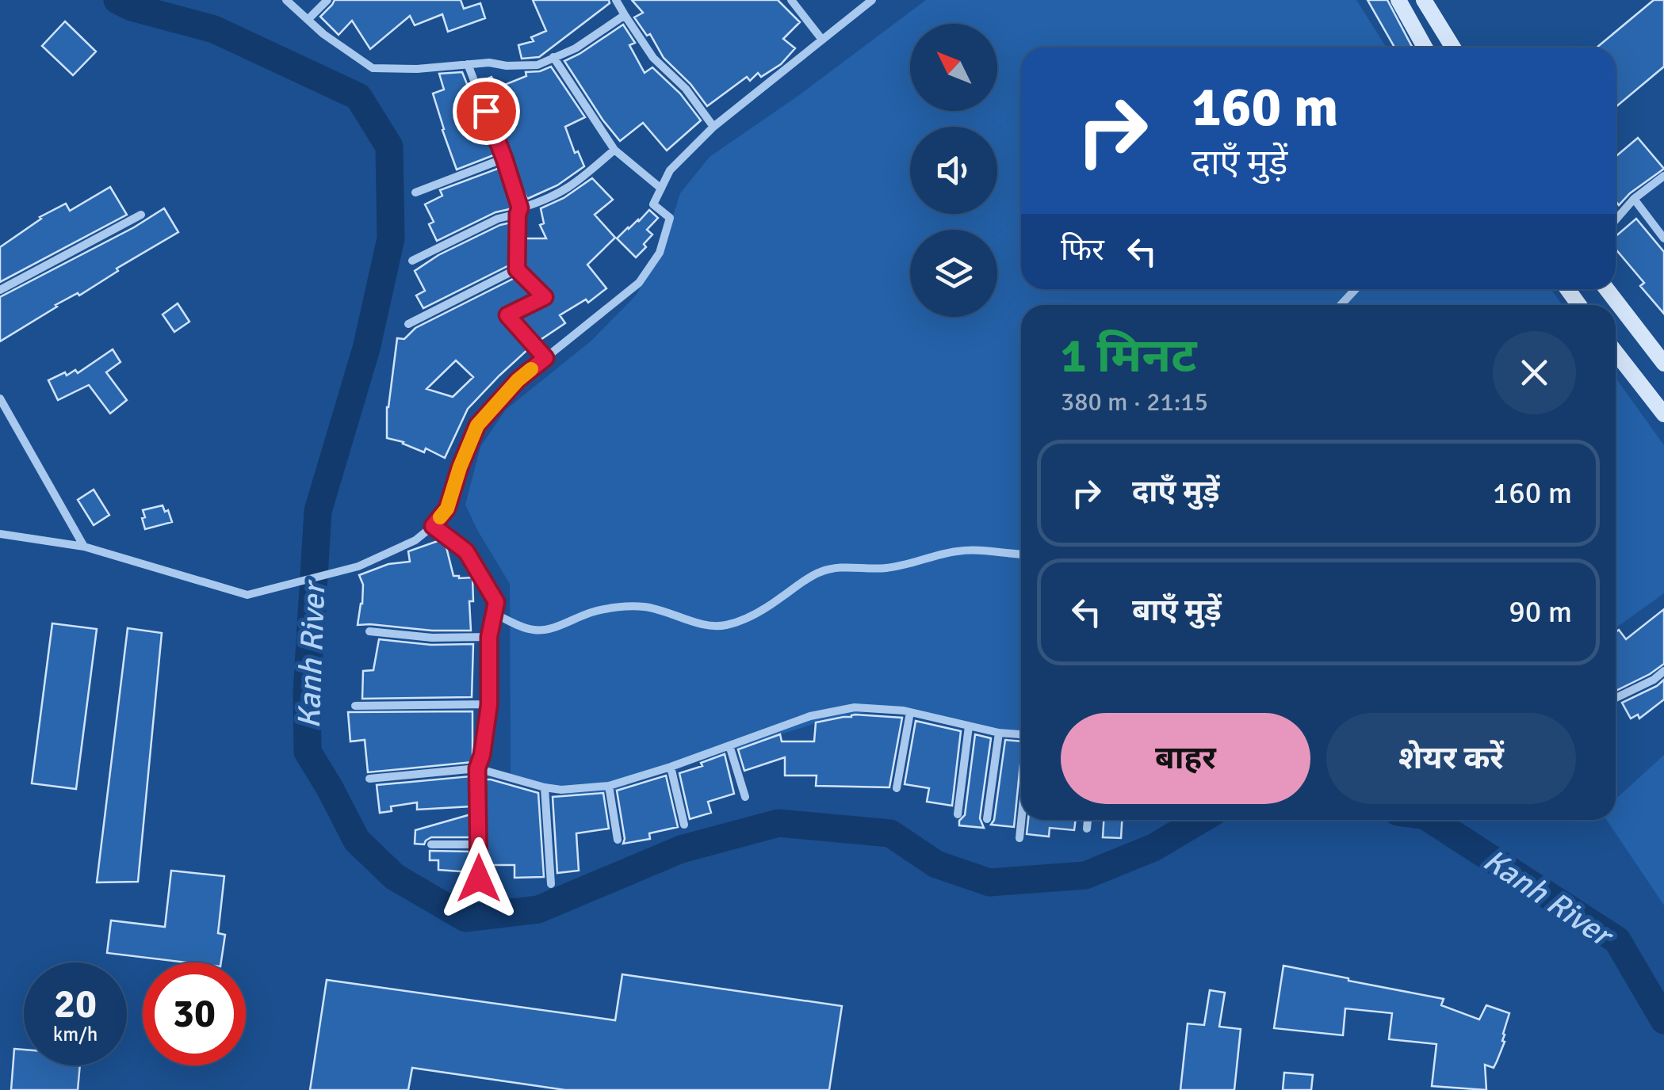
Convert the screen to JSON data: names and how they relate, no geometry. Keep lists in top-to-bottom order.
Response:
{
  "water": ["Kanh River"],
  "north": "top left",
  "page": {
    "turn": ["160 m", "दाएँ मुड़ें"],
    "then": "फिर",
    "heading": ["1 मिनट", "380 m · 21:15"],
    "list": [
      {
        "name": "दाएँ मुड़ें",
        "value": "160 m"
      },
      {
        "name": "बाएँ मुड़ें",
        "value": "90 m"
      }
    ],
    "buttons": ["बाहर", "शेयर करें"],
    "speed": "20 km/h",
    "limit": "30"
  }
}
